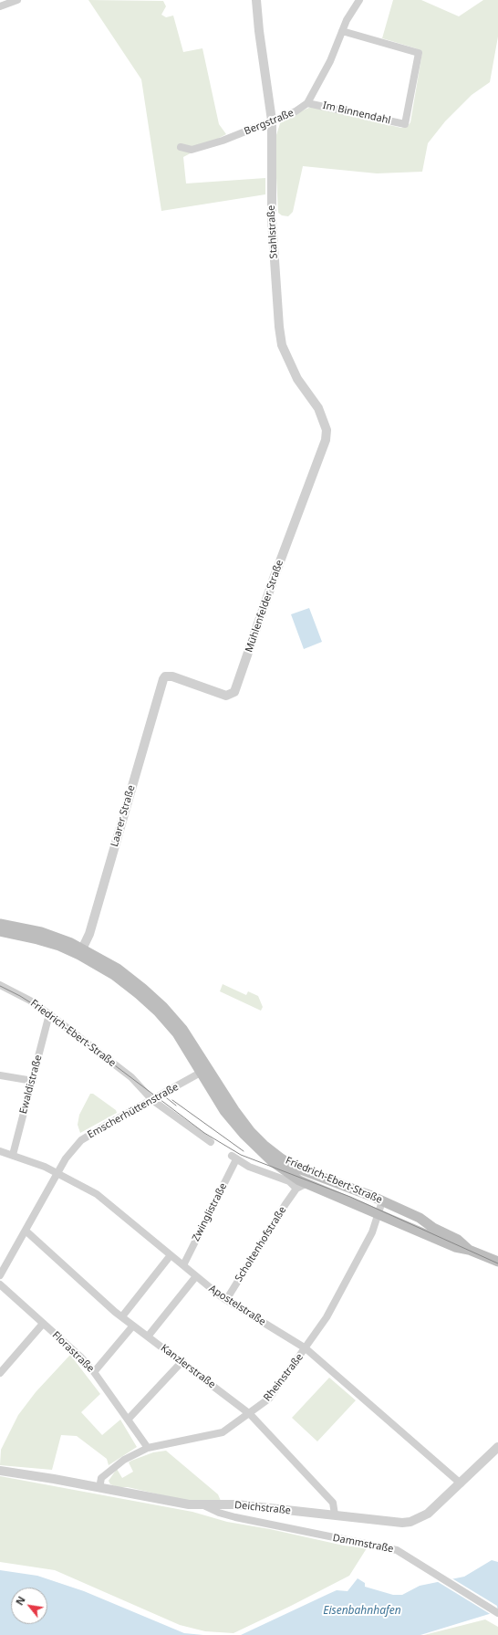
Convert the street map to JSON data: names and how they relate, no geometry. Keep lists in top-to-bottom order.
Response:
{
  "streets": {
    "main road": ["Friedrich-Ebert-Straße"],
    "street": [
      "Im Binnendahl",
      "Bergstraße",
      "Stahlstraße",
      "Mühlenfelder Straße",
      "Laarer Straße",
      "Ewaldistraße",
      "Emscherhüttenstraße",
      "Zwinglistraße",
      "Scholtenhofstraße",
      "Apostelstraße",
      "Florastraße",
      "Kanzlerstraße",
      "Rheinstraße",
      "Deichstraße",
      "Dammstraße"
    ]
  },
  "crossings": [
    ["Im Binnendahl", "Bergstraße"],
    ["Bergstraße", "Stahlstraße"],
    ["Stahlstraße", "Mühlenfelder Straße"],
    ["Mühlenfelder Straße", "Laarer Straße"],
    ["Friedrich-Ebert-Straße", "Ewaldistraße"],
    ["Friedrich-Ebert-Straße", "Emscherhüttenstraße"],
    ["Friedrich-Ebert-Straße", "Zwinglistraße"],
    ["Friedrich-Ebert-Straße", "Scholtenhofstraße"],
    ["Friedrich-Ebert-Straße", "Rheinstraße"],
    ["Ewaldistraße", "Apostelstraße"],
    ["Emscherhüttenstraße", "Apostelstraße"],
    ["Emscherhüttenstraße", "Kanzlerstraße"],
    ["Zwinglistraße", "Apostelstraße"],
    ["Scholtenhofstraße", "Apostelstraße"],
    ["Apostelstraße", "Rheinstraße"],
    ["Apostelstraße", "Deichstraße"],
    ["Florastraße", "Rheinstraße"],
    ["Kanzlerstraße", "Rheinstraße"],
    ["Kanzlerstraße", "Deichstraße"],
    ["Rheinstraße", "Deichstraße"],
    ["Deichstraße", "Dammstraße"]
  ],
  "water": ["Eisenbahnhafen"],
  "north": "top left"
}
